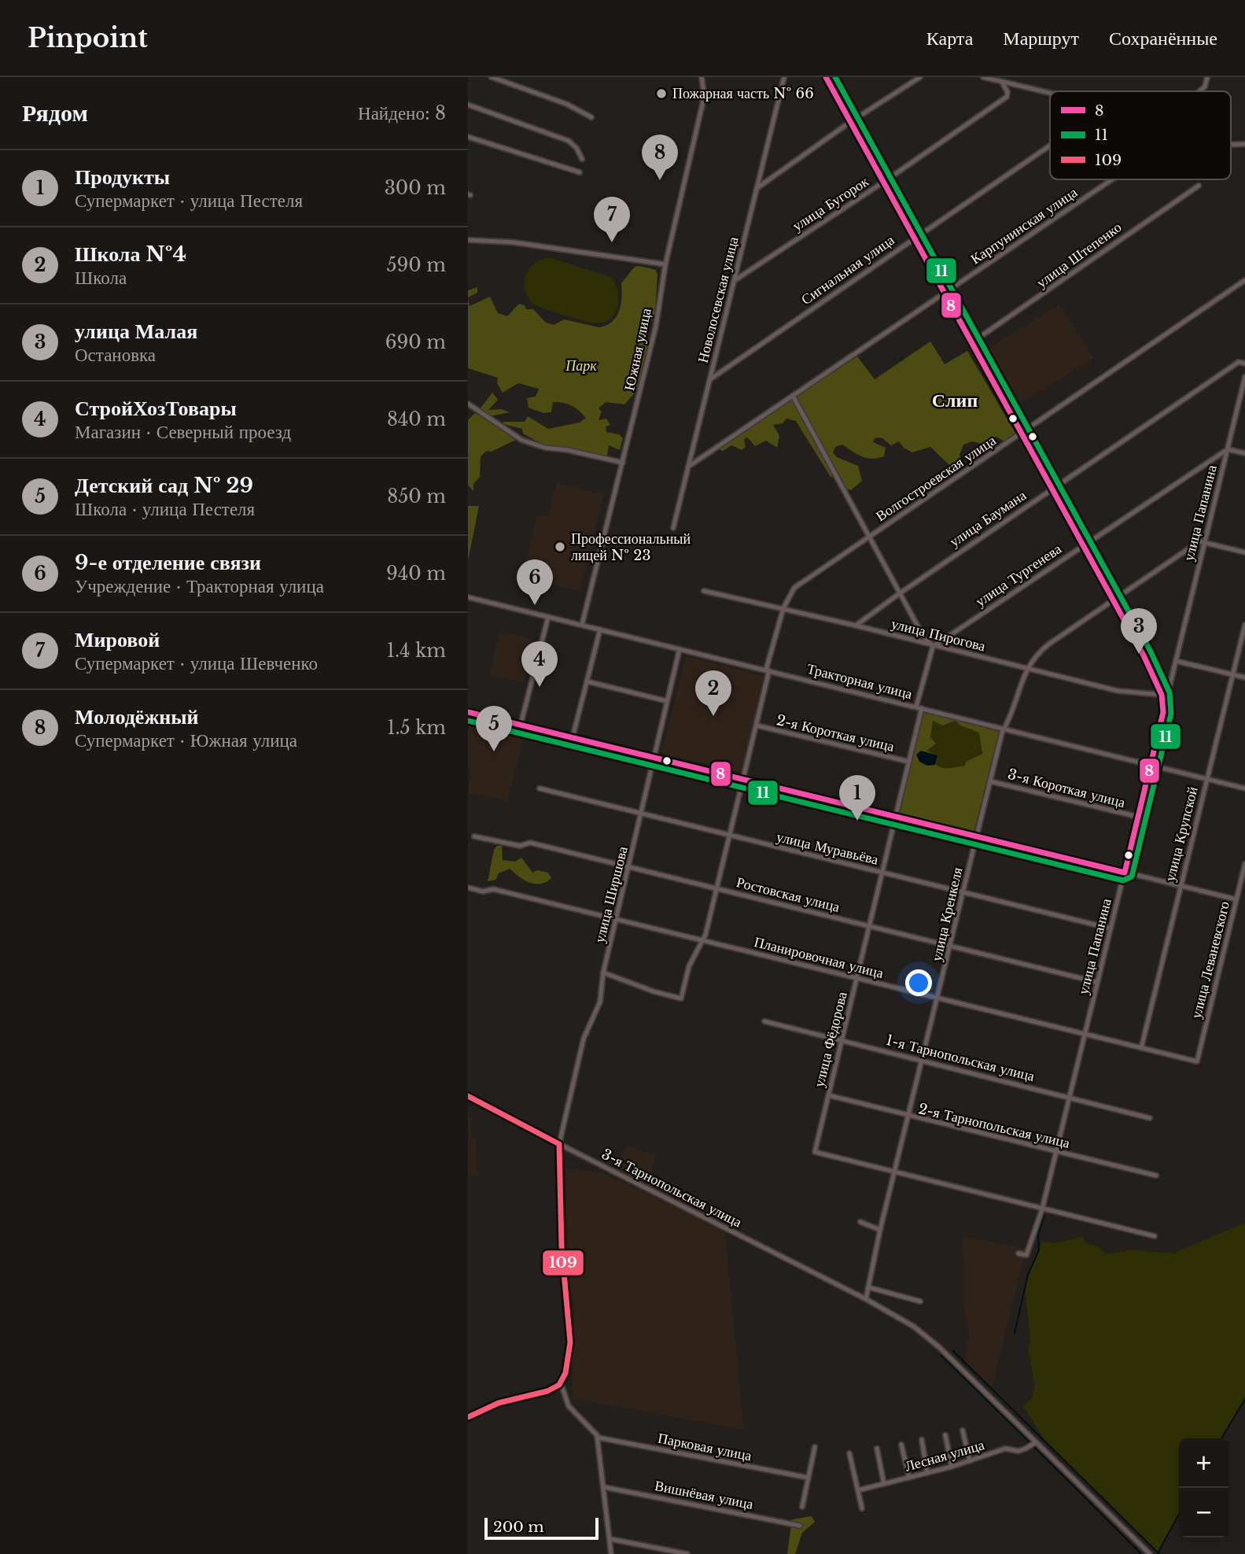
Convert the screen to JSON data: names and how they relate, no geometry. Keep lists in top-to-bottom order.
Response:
{
  "streets": {
    "main road": ["3-я Тарнопольская улица"],
    "street": [
      "улица Бугорок",
      "Карпунинская улица",
      "улица Штепенко",
      "Сигнальная улица",
      "Новолосевская улица",
      "Южная улица",
      "Волгостроевская улица",
      "улица Папанина",
      "улица Баумана",
      "улица Тургенева",
      "улица Пирогова",
      "Тракторная улица",
      "2-я Короткая улица",
      "3-я Короткая улица",
      "улица Крупской",
      "улица Муравьёва",
      "улица Ширшова",
      "Ростовская улица",
      "улица Кренкеля",
      "Планировочная улица",
      "улица Леваневского",
      "улица Фёдорова",
      "1-я Тарнопольская улица",
      "2-я Тарнопольская улица",
      "Парковая улица",
      "Лесная улица",
      "Вишнёвая улица"
    ]
  },
  "crossings": [
    ["улица Бугорок", "Новолосевская улица"],
    ["Карпунинская улица", "Новолосевская улица"],
    ["Сигнальная улица", "Новолосевская улица"],
    ["Южная улица", "Тракторная улица"],
    ["Волгостроевская улица", "улица Пирогова"],
    ["Волгостроевская улица", "Тракторная улица"],
    ["Волгостроевская улица", "2-я Короткая улица"],
    ["Волгостроевская улица", "улица Муравьёва"],
    ["Волгостроевская улица", "улица Ширшова"],
    ["Волгостроевская улица", "Ростовская улица"],
    ["Волгостроевская улица", "Планировочная улица"],
    ["улица Папанина", "улица Тургенева"],
    ["улица Папанина", "улица Пирогова"],
    ["улица Папанина", "Тракторная улица"],
    ["улица Папанина", "3-я Короткая улица"],
    ["улица Папанина", "улица Муравьёва"],
    ["улица Папанина", "Ростовская улица"],
    ["улица Папанина", "улица Кренкеля"],
    ["улица Папанина", "Планировочная улица"],
    ["улица Папанина", "1-я Тарнопольская улица"],
    ["улица Папанина", "2-я Тарнопольская улица"],
    ["улица Баумана", "улица Пирогова"],
    ["улица Тургенева", "улица Пирогова"],
    ["улица Пирогова", "улица Кренкеля"],
    ["Тракторная улица", "улица Крупской"],
    ["Тракторная улица", "улица Ширшова"],
    ["Тракторная улица", "улица Кренкеля"],
    ["Тракторная улица", "улица Фёдорова"],
    ["2-я Короткая улица", "улица Фёдорова"],
    ["3-я Короткая улица", "улица Кренкеля"],
    ["улица Крупской", "Планировочная улица"],
    ["улица Муравьёва", "улица Ширшова"],
    ["улица Муравьёва", "улица Кренкеля"],
    ["улица Муравьёва", "улица Фёдорова"],
    ["улица Ширшова", "Ростовская улица"],
    ["улица Ширшова", "Планировочная улица"],
    ["улица Ширшова", "3-я Тарнопольская улица"],
    ["Ростовская улица", "улица Кренкеля"],
    ["Ростовская улица", "улица Фёдорова"],
    ["улица Кренкеля", "Планировочная улица"],
    ["улица Кренкеля", "улица Фёдорова"],
    ["улица Кренкеля", "1-я Тарнопольская улица"],
    ["улица Кренкеля", "2-я Тарнопольская улица"],
    ["улица Кренкеля", "3-я Тарнопольская улица"],
    ["Планировочная улица", "улица Леваневского"],
    ["Планировочная улица", "улица Фёдорова"],
    ["улица Фёдорова", "1-я Тарнопольская улица"],
    ["улица Фёдорова", "2-я Тарнопольская улица"],
    ["3-я Тарнопольская улица", "Лесная улица"]
  ],
  "districts": ["Слип"],
  "parks": ["Парк"],
  "places": ["Пожарная часть № 66", "Профессиональный лицей № 23"],
  "lines": ["transit line 8", "transit line 11", "transit line 109"],
  "legend": ["8", "11", "109"],
  "scale_bar": "200 m",
  "page": {
    "header": "Pinpoint",
    "nav": ["Карта", "Маршрут", "Сохранённые"],
    "heading": ["Рядом", "Найдено: 8"],
    "pins": [
      "8",
      "7",
      "6",
      "3",
      "4",
      "2",
      "5",
      "1"
    ],
    "list": [
      {
        "mark": "1",
        "name": "Продукты",
        "note": "Супермаркет · улица Пестеля",
        "value": "300 m"
      },
      {
        "mark": "2",
        "name": "Школа №4",
        "note": "Школа",
        "value": "590 m"
      },
      {
        "mark": "3",
        "name": "улица Малая",
        "note": "Остановка",
        "value": "690 m"
      },
      {
        "mark": "4",
        "name": "СтройХозТовары",
        "note": "Магазин · Северный проезд",
        "value": "840 m"
      },
      {
        "mark": "5",
        "name": "Детский сад № 29",
        "note": "Школа · улица Пестеля",
        "value": "850 m"
      },
      {
        "mark": "6",
        "name": "9-е отделение связи",
        "note": "Учреждение · Тракторная улица",
        "value": "940 m"
      },
      {
        "mark": "7",
        "name": "Мировой",
        "note": "Супермаркет · улица Шевченко",
        "value": "1.4 km"
      },
      {
        "mark": "8",
        "name": "Молодёжный",
        "note": "Супермаркет · Южная улица",
        "value": "1.5 km"
      }
    ],
    "map_buttons": ["+", "−"],
    "scale": "200 m"
  }
}
